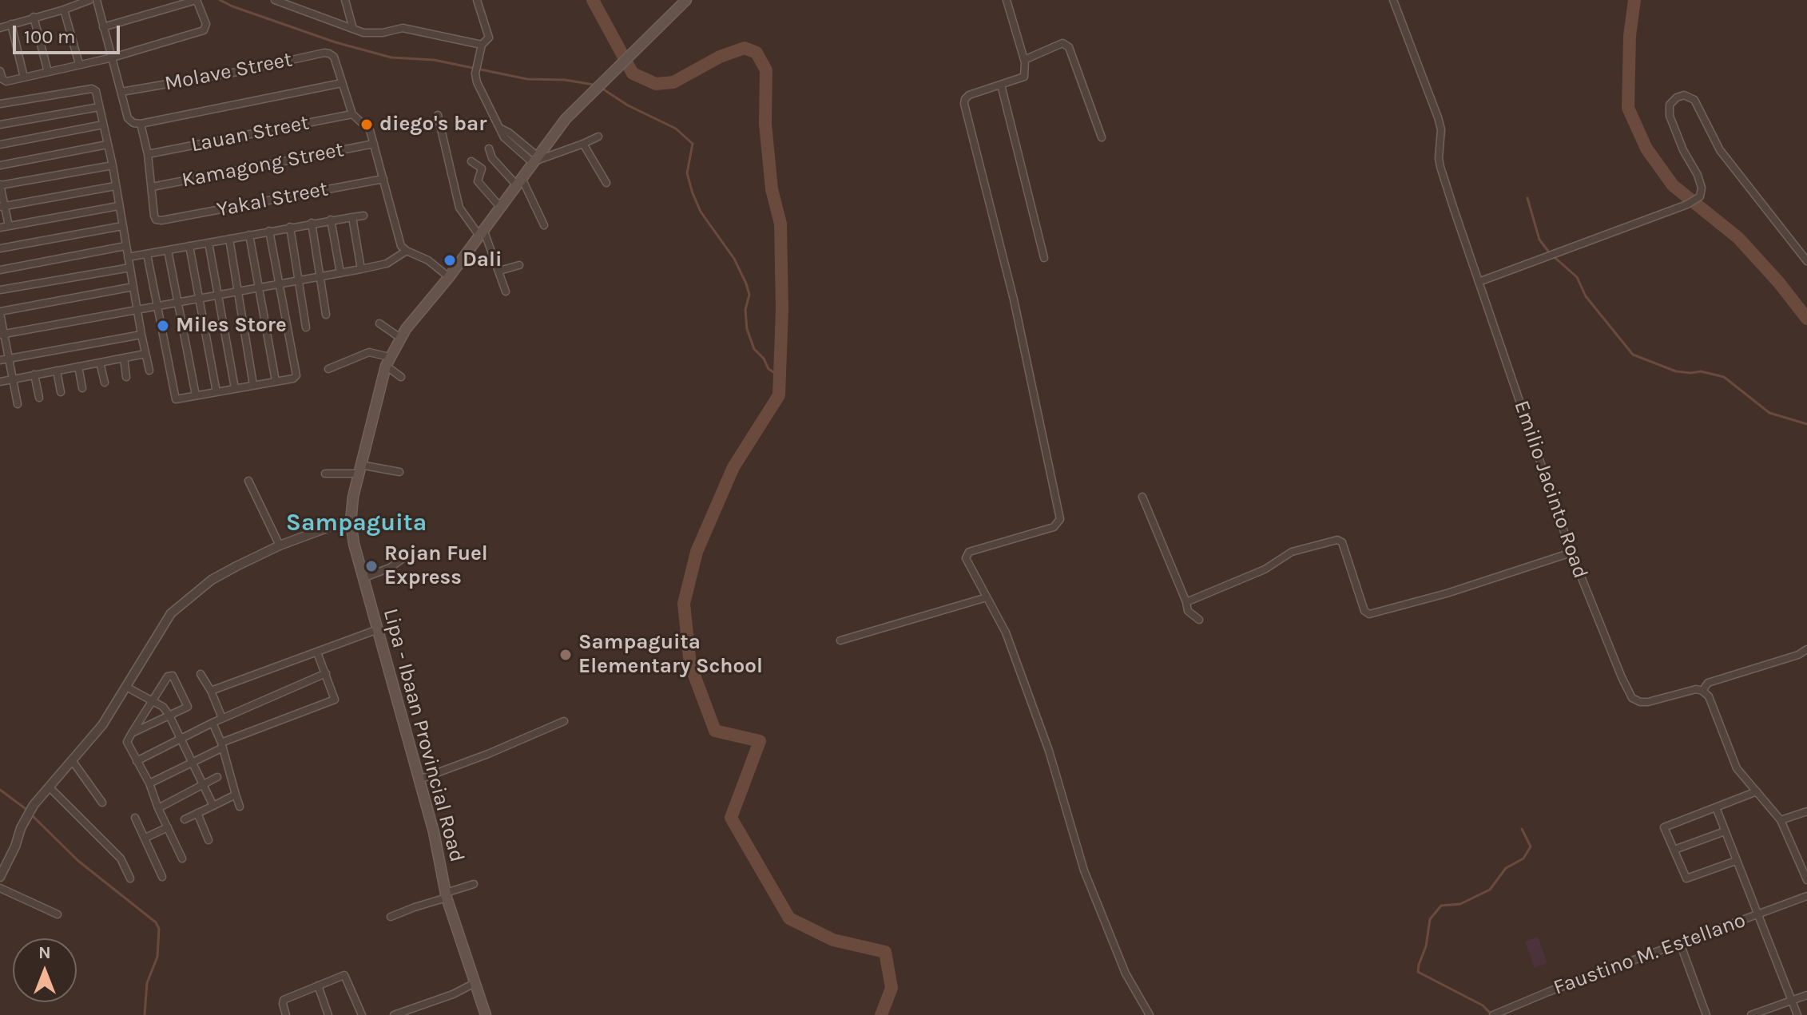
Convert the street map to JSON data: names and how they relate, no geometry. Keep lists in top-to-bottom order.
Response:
{
  "streets": {
    "main road": ["Lipa - Ibaan Provincial Road"],
    "street": [
      "Molave Street",
      "Lauan Street",
      "Kamagong Street",
      "Yakal Street",
      "Emilio Jacinto Road",
      "Faustino M. Estellano"
    ]
  },
  "crossings": [
    ["Kamagong Street", "Yakal Street"]
  ],
  "districts": ["Sampaguita"],
  "places": [
    "diego's bar",
    "Dali",
    "Miles Store",
    "Rojan Fuel Express",
    "Sampaguita Elementary School"
  ],
  "scale_bar": "100 m",
  "north": "top"
}
